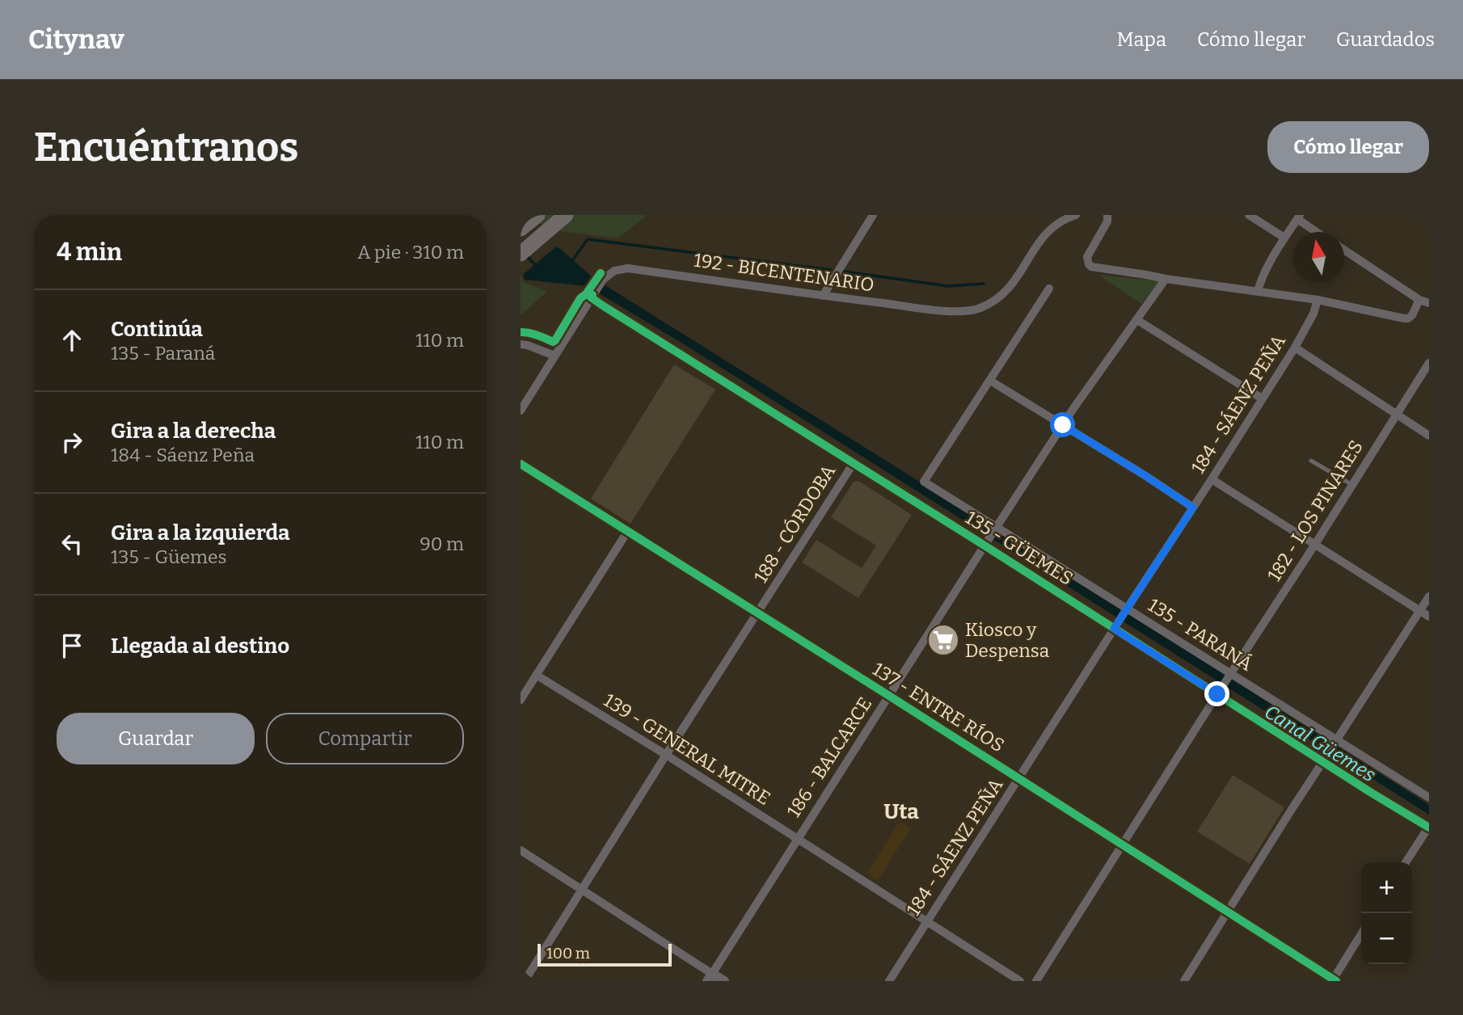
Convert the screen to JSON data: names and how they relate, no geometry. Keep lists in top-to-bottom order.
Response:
{
  "streets": {
    "street": [
      "192 - BICENTENARIO",
      "184 - SÁENZ PEÑA",
      "182 - LOS PINARES",
      "188 - CÓRDOBA",
      "135 - GÜEMES",
      "135 - PARANÁ",
      "137 - ENTRE RÍOS",
      "139 - GENERAL MITRE",
      "186 - BALCARCE"
    ]
  },
  "crossings": [
    ["192 - BICENTENARIO", "135 - GÜEMES"],
    ["184 - SÁENZ PEÑA", "135 - GÜEMES"],
    ["184 - SÁENZ PEÑA", "135 - PARANÁ"],
    ["184 - SÁENZ PEÑA", "137 - ENTRE RÍOS"],
    ["184 - SÁENZ PEÑA", "139 - GENERAL MITRE"],
    ["182 - LOS PINARES", "135 - GÜEMES"],
    ["182 - LOS PINARES", "135 - PARANÁ"],
    ["182 - LOS PINARES", "137 - ENTRE RÍOS"],
    ["188 - CÓRDOBA", "135 - GÜEMES"],
    ["188 - CÓRDOBA", "137 - ENTRE RÍOS"],
    ["188 - CÓRDOBA", "139 - GENERAL MITRE"],
    ["135 - GÜEMES", "186 - BALCARCE"],
    ["135 - PARANÁ", "186 - BALCARCE"],
    ["137 - ENTRE RÍOS", "186 - BALCARCE"],
    ["139 - GENERAL MITRE", "186 - BALCARCE"]
  ],
  "districts": ["Uta"],
  "water": ["Canal Güemes"],
  "places": {
    "supermarket": ["Kiosco y Despensa"]
  },
  "scale_bar": "100 m",
  "north": "top",
  "page": {
    "header": "Citynav",
    "nav": ["Mapa", "Cómo llegar", "Guardados"],
    "buttons": [
      "Cómo llegar",
      ["Guardar", "Compartir"]
    ],
    "title": "Encuéntranos",
    "heading": ["4 min", "A pie · 310 m"],
    "list": [
      ["Continúa", "135 - Paraná", "110 m"],
      ["Gira a la derecha", "184 - Sáenz Peña", "110 m"],
      ["Gira a la izquierda", "135 - Güemes", "90 m"],
      "Llegada al destino"
    ],
    "map_buttons": ["+", "−"],
    "scale": "100 m"
  }
}
